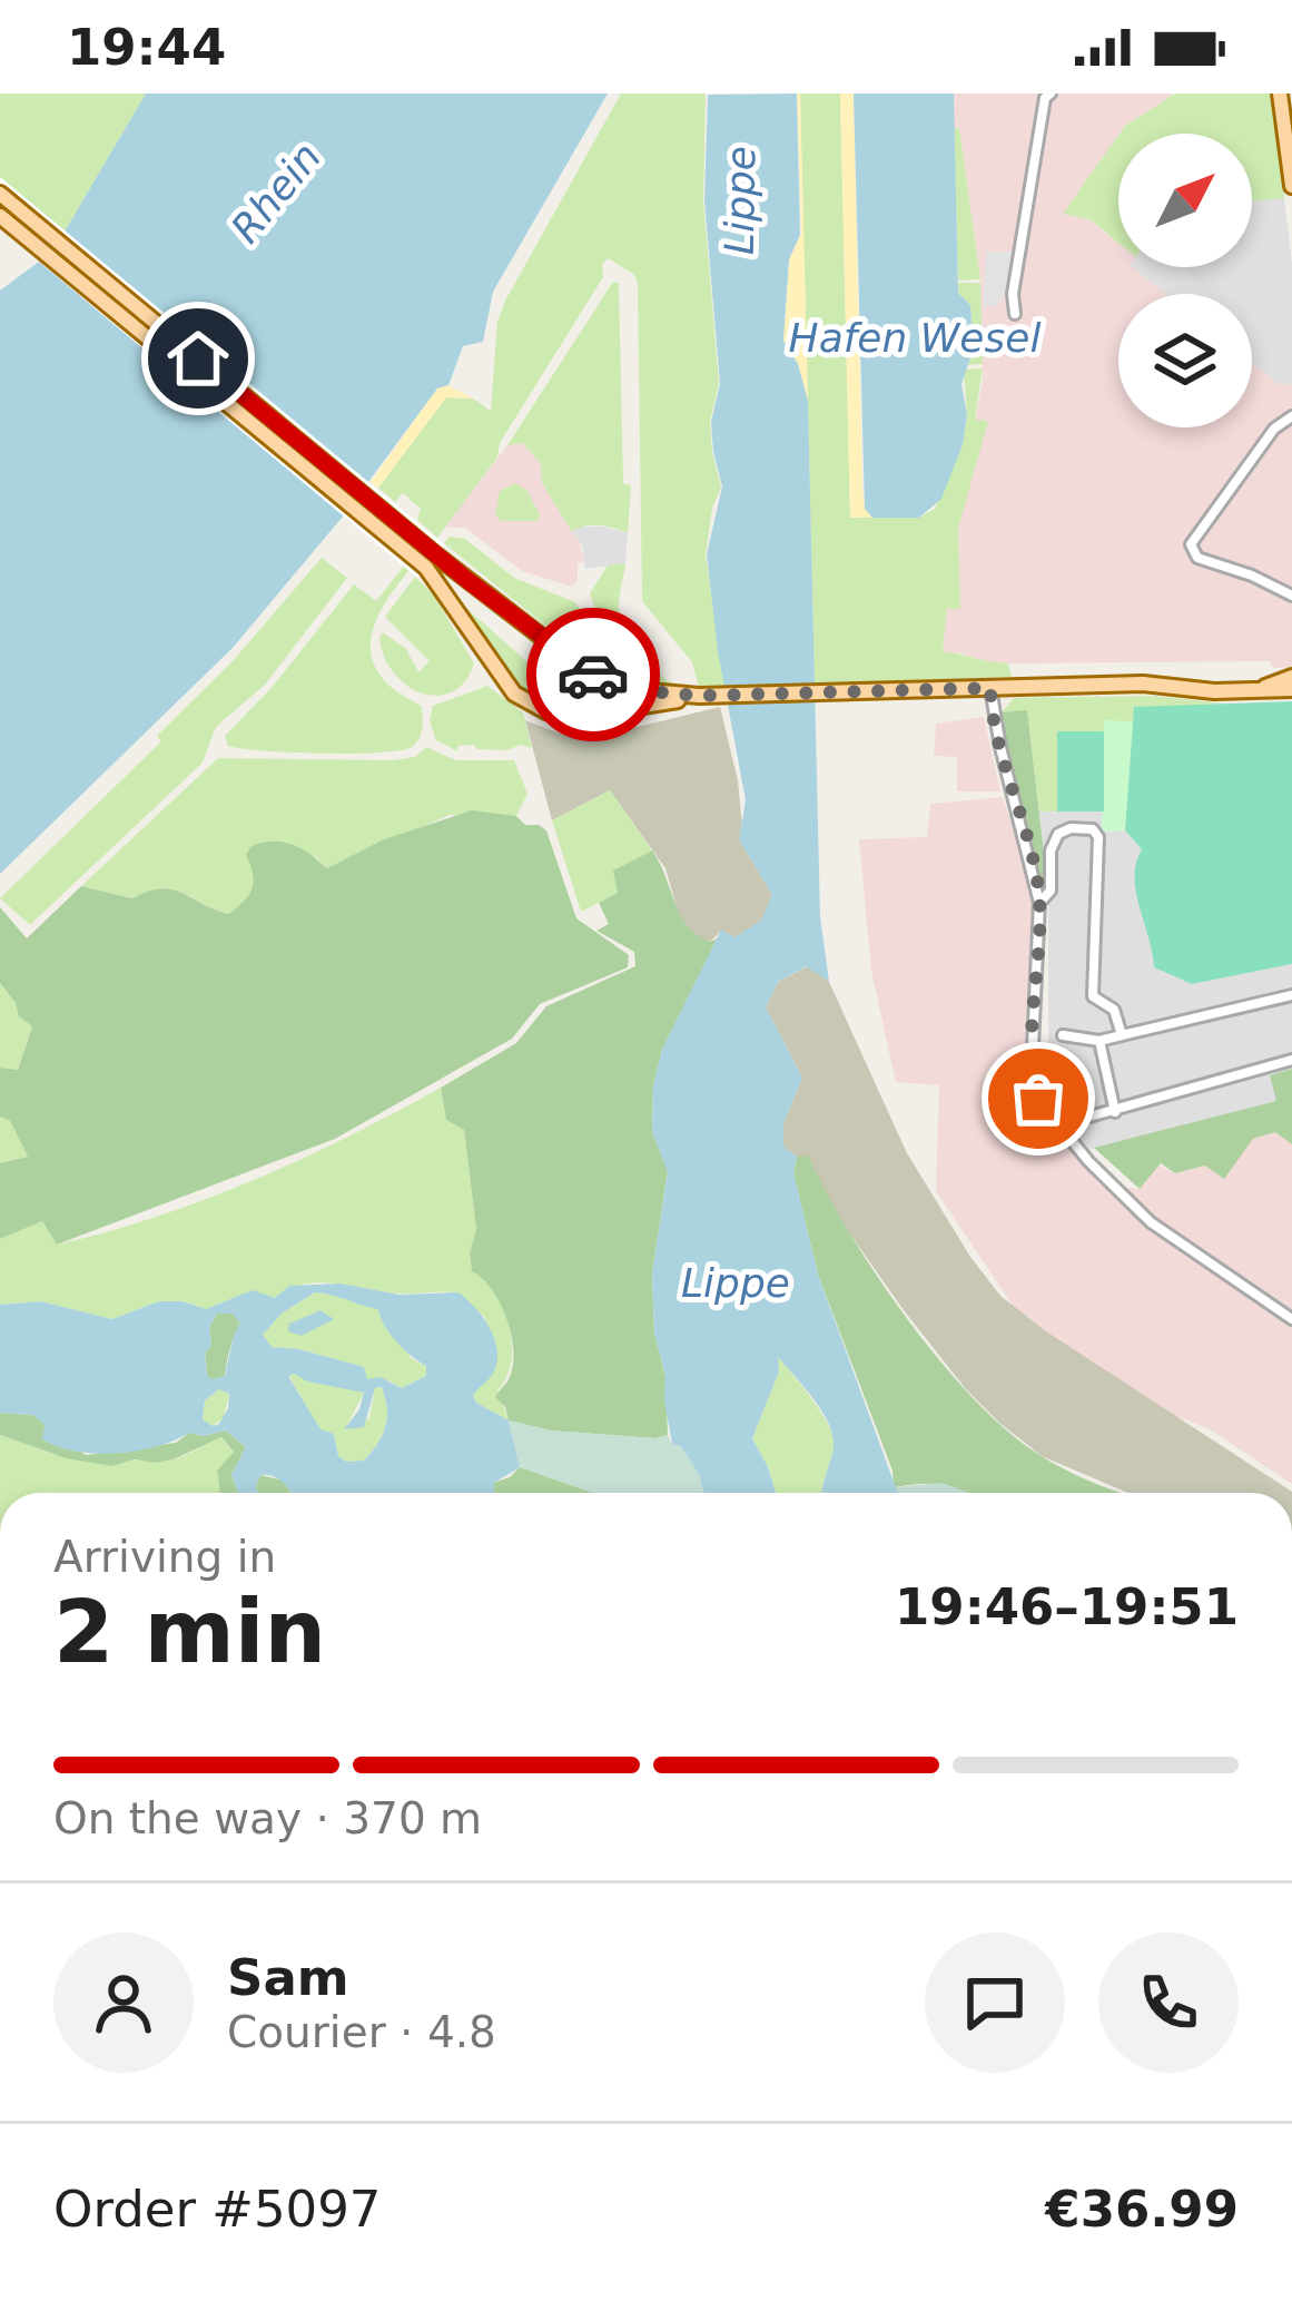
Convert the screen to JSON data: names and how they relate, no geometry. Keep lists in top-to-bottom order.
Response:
{
  "water": ["Rhein", "Lippe", "Hafen Wesel"],
  "north": "top right",
  "page": {
    "status": "19:44",
    "heading": ["2 min", "Arriving in", "19:46–19:51"],
    "panel": [
      "Sam",
      "Courier · 4.8",
      "Order #5097",
      "€36.99"
    ],
    "bar": "On the way · 370 m"
  }
}
